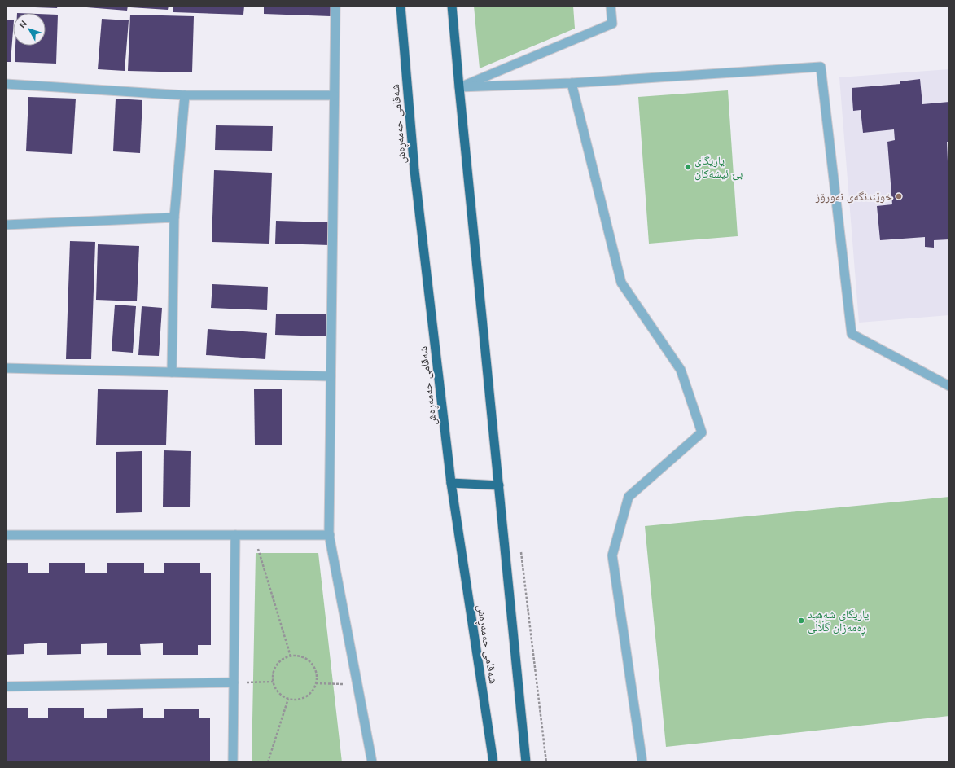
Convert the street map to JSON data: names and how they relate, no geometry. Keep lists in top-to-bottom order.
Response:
{
  "streets": {
    "highway": ["شەقامی حەمەڕەش"]
  },
  "places": ["یاریگای بێ ئیشەکان", "خوێندنگەی نەورۆز", "یاریگای شەهید ڕەمەزان گڵاڵی"],
  "north": "top left"
}
